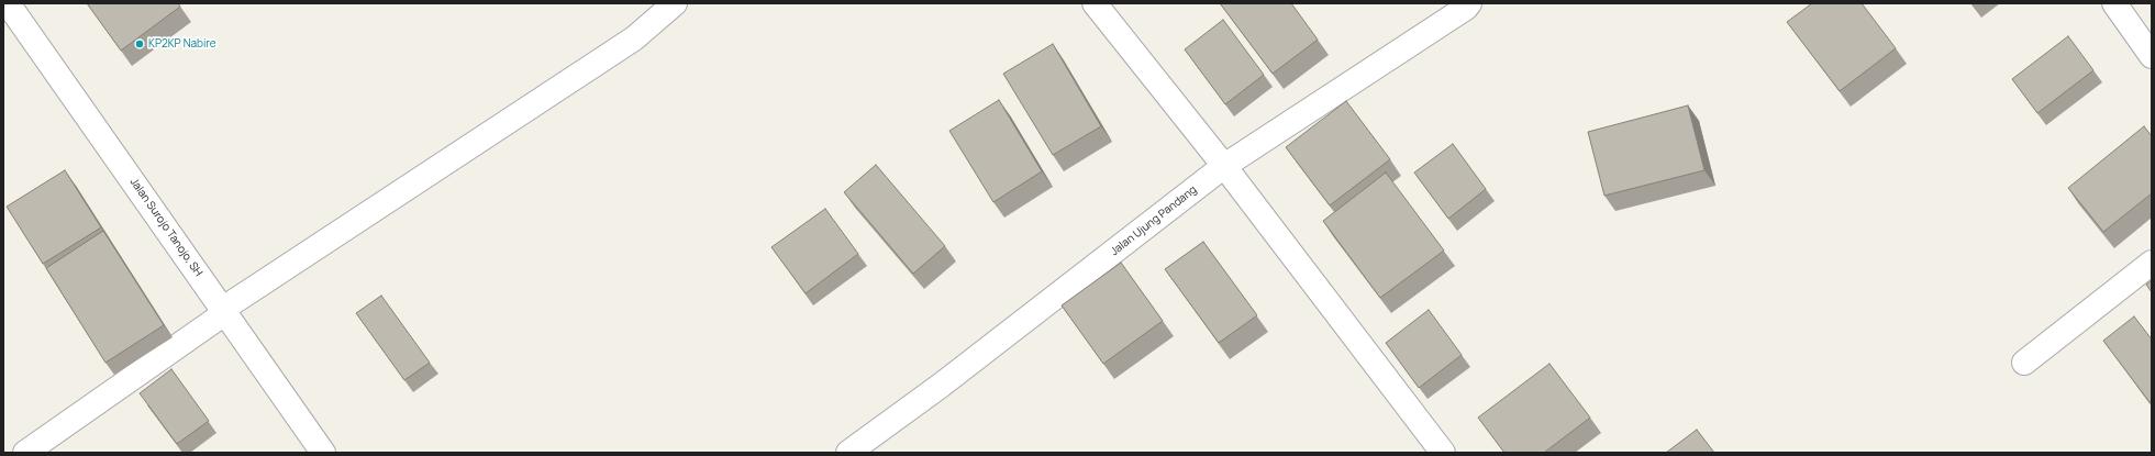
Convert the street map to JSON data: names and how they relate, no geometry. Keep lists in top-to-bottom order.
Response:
{
  "streets": {
    "street": ["Jalan Ujung Pandang", "Jalan Surojo Tanojo, SH"]
  },
  "places": ["KP2KP Nabire"]
}
